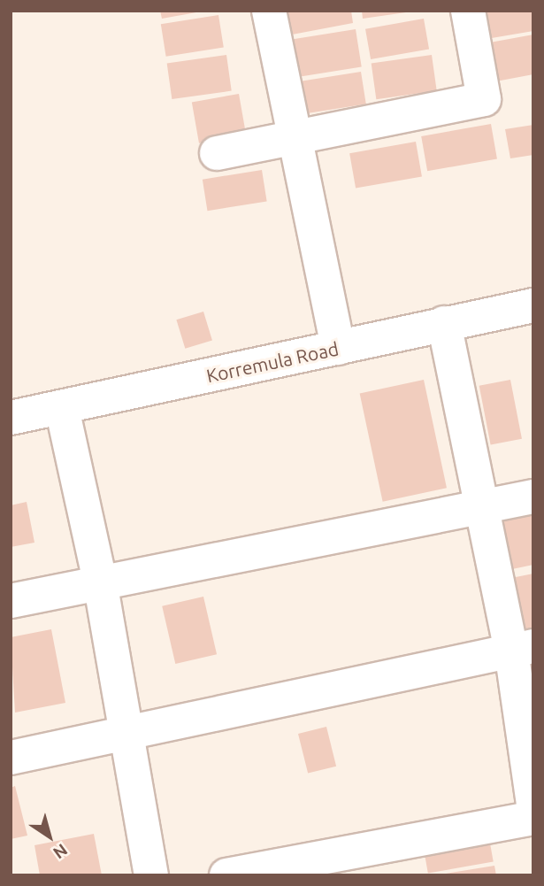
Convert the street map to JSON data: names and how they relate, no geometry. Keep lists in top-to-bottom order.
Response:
{
  "streets": {
    "street": ["Korremula Road"]
  },
  "north": "bottom right"
}
